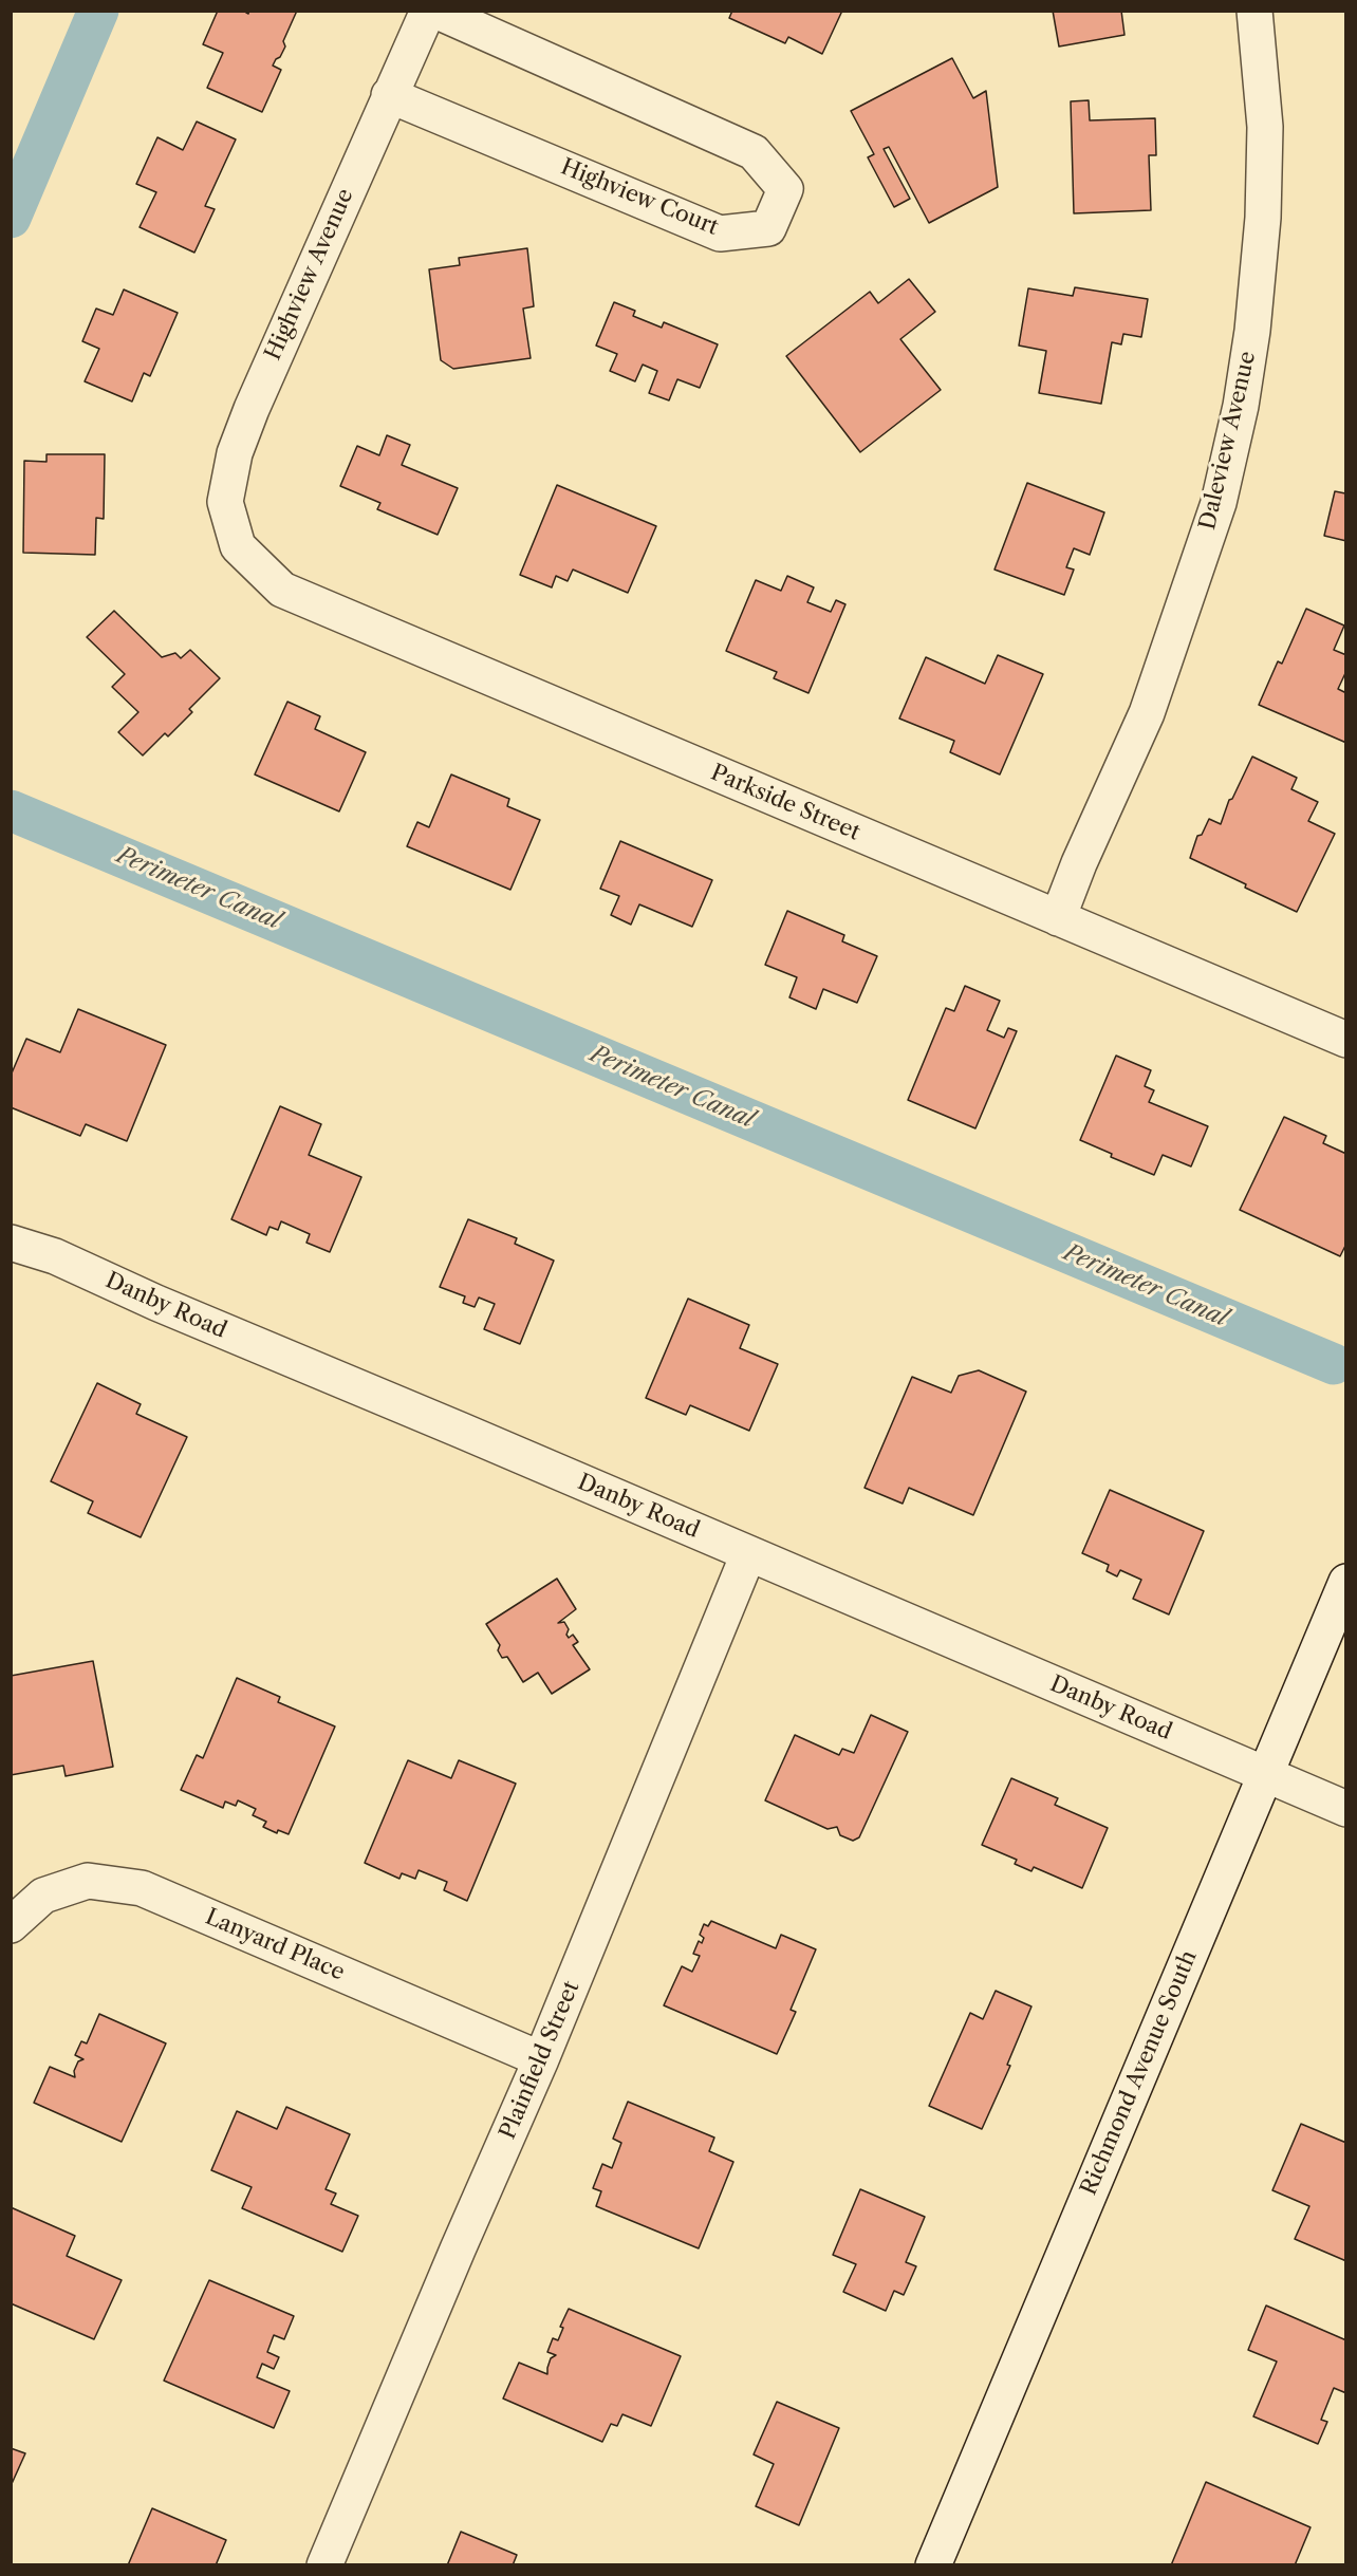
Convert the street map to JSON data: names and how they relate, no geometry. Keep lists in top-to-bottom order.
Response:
{
  "streets": {
    "street": [
      "Highview Court",
      "Highview Avenue",
      "Daleview Avenue",
      "Parkside Street",
      "Danby Road",
      "Lanyard Place",
      "Plainfield Street",
      "Richmond Avenue South"
    ]
  },
  "crossings": [
    ["Highview Court", "Highview Avenue"],
    ["Highview Avenue", "Parkside Street"],
    ["Daleview Avenue", "Parkside Street"],
    ["Danby Road", "Plainfield Street"],
    ["Danby Road", "Richmond Avenue South"],
    ["Lanyard Place", "Plainfield Street"]
  ],
  "water": ["Perimeter Canal"]
}
